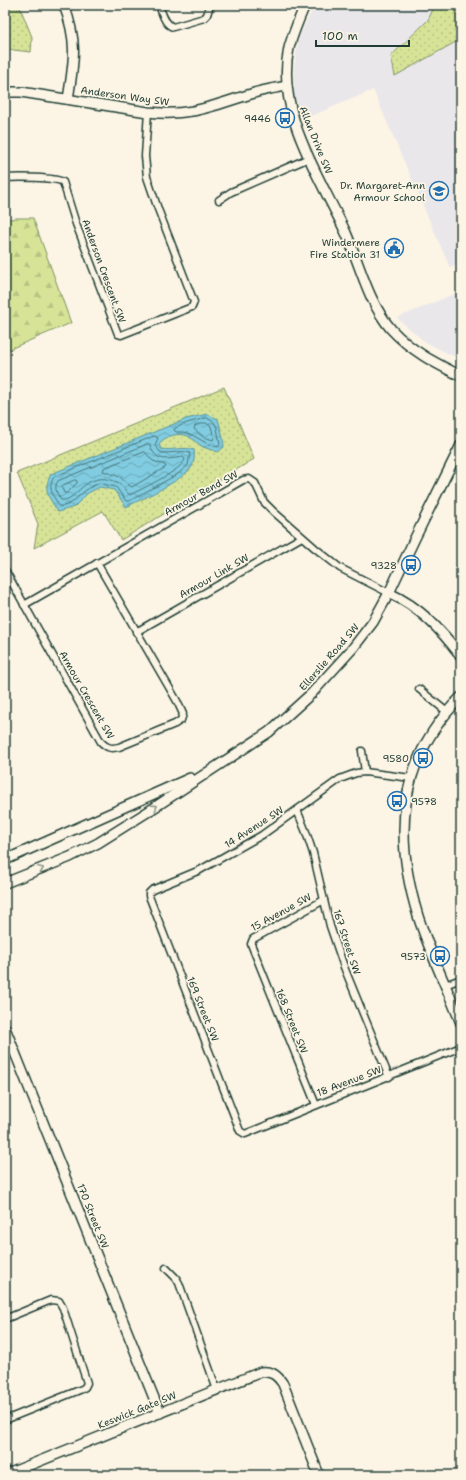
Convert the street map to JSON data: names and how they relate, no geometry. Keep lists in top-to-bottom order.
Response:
{
  "streets": {
    "main road": [
      "Anderson Way SW",
      "Allan Drive SW",
      "Ellerslie Road SW",
      "170 Street SW",
      "Keswick Gate SW"
    ],
    "street": [
      "Anderson Crescent SW",
      "Armour Bend SW",
      "Armour Link SW",
      "Armour Crescent SW",
      "14 Avenue SW",
      "15 Avenue SW",
      "167 Street SW",
      "169 Street SW",
      "168 Street SW",
      "18 Avenue SW"
    ]
  },
  "crossings": [
    ["Anderson Way SW", "Allan Drive SW"],
    ["Anderson Way SW", "Anderson Crescent SW"],
    ["Armour Bend SW", "Armour Link SW"],
    ["Armour Bend SW", "Ellerslie Road SW"],
    ["Armour Bend SW", "Armour Crescent SW"],
    ["Armour Link SW", "Armour Crescent SW"],
    ["14 Avenue SW", "167 Street SW"],
    ["14 Avenue SW", "169 Street SW"],
    ["15 Avenue SW", "167 Street SW"],
    ["15 Avenue SW", "168 Street SW"],
    ["167 Street SW", "18 Avenue SW"],
    ["169 Street SW", "18 Avenue SW"],
    ["168 Street SW", "18 Avenue SW"],
    ["170 Street SW", "Keswick Gate SW"]
  ],
  "places": {
    "bus stop": [
      "9446",
      "9328",
      "9580",
      "9578",
      "9573"
    ],
    "school or university": ["Dr. Margaret-Ann Armour School"],
    "public building": ["Windermere Fire Station 31"]
  },
  "scale_bar": "100 m"
}
